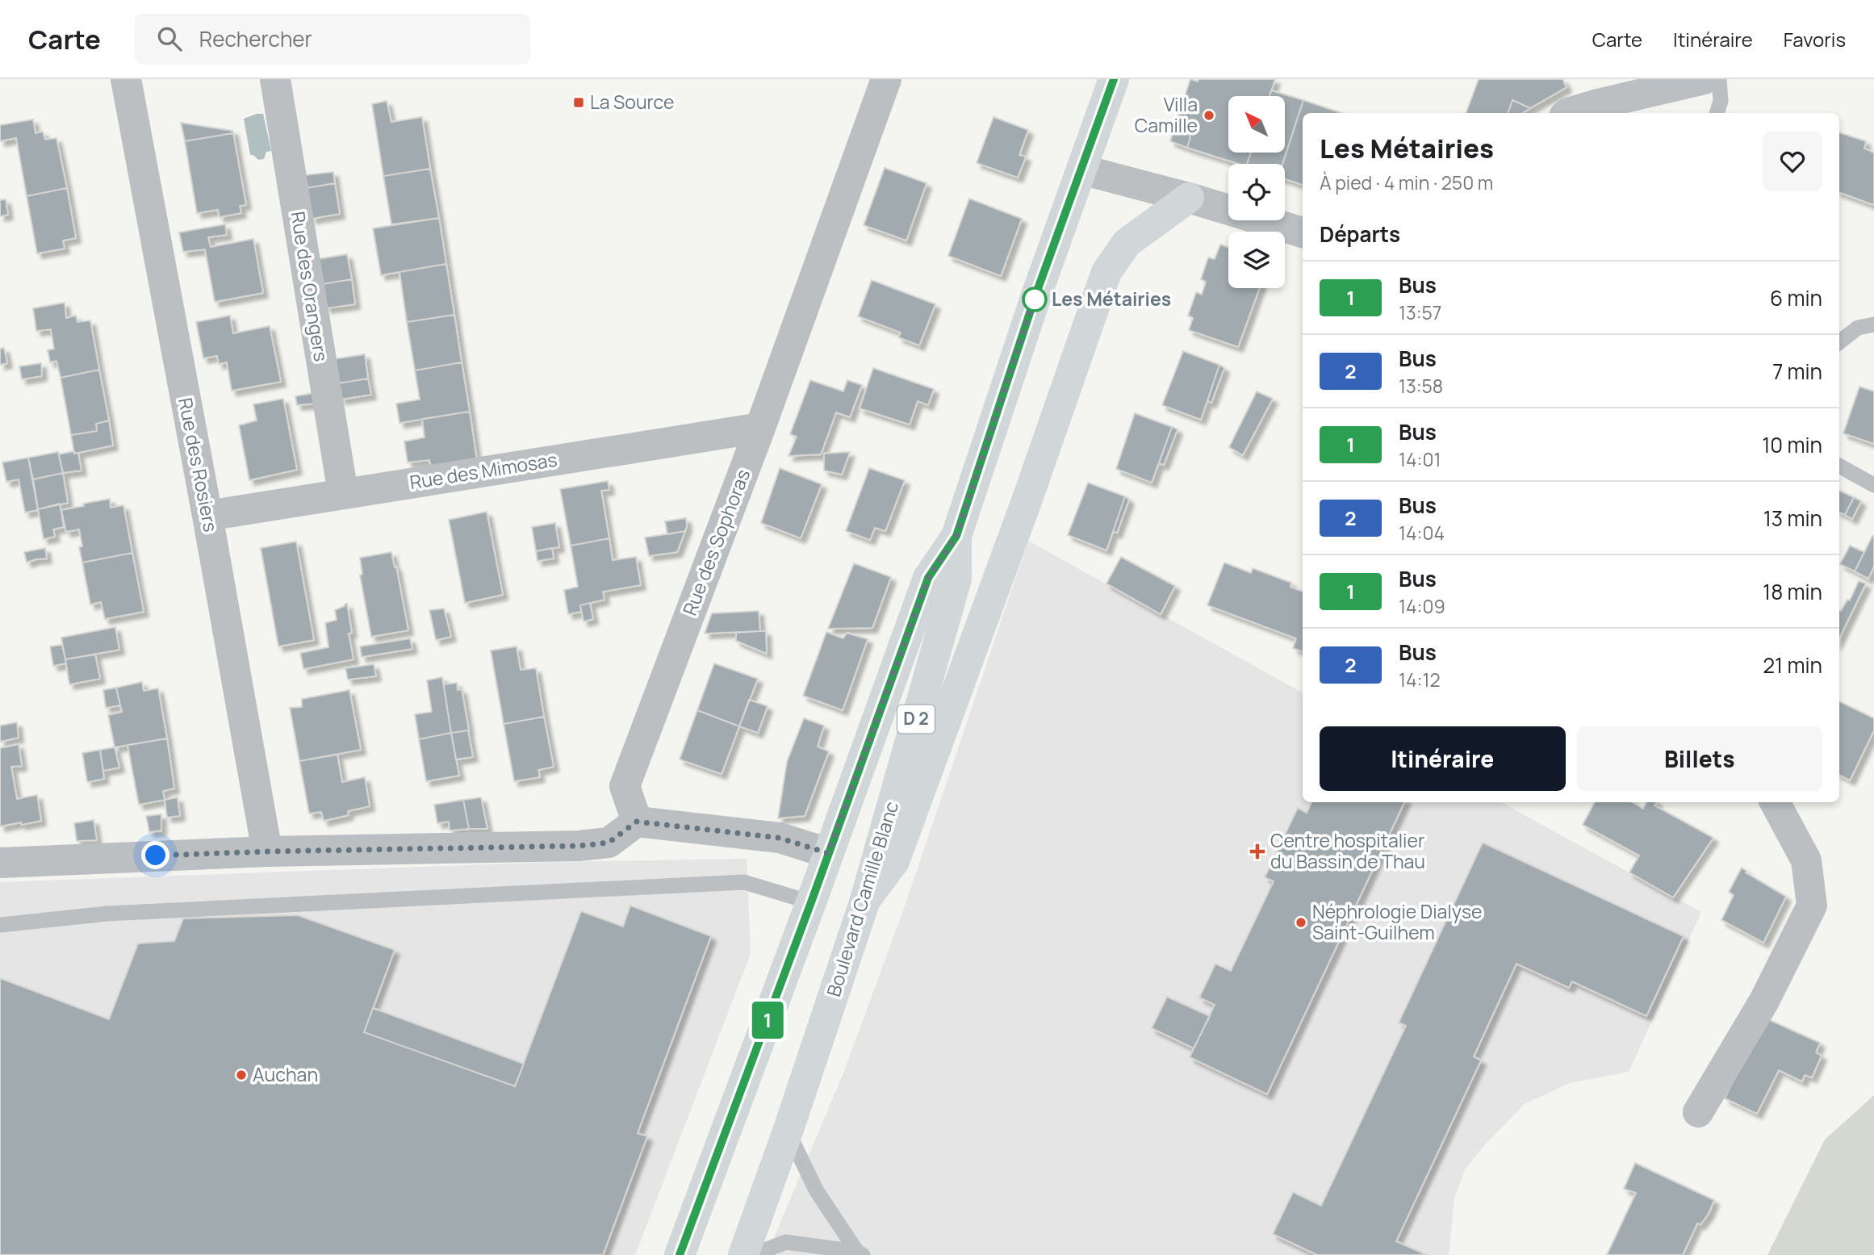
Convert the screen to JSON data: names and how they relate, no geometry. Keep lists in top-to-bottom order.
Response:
{
  "streets": {
    "main road": ["D 2", "Boulevard Camille Blanc"],
    "street": [
      "Rue des Orangers",
      "Rue des Rosiers",
      "Rue des Mimosas",
      "Rue des Sophoras"
    ]
  },
  "crossings": [
    ["Rue des Orangers", "Rue des Mimosas"],
    ["Rue des Rosiers", "Rue des Mimosas"],
    ["Rue des Mimosas", "Rue des Sophoras"]
  ],
  "places": {
    "transit": ["La Source"],
    "other": [
      "Villa Camille",
      "Les Métairies",
      "Néphrologie Dialyse Saint-Guilhem",
      "Auchan"
    ],
    "health": ["Centre hospitalier du Bassin de Thau"]
  },
  "lines": ["bus line 1"],
  "north": "top left",
  "page": {
    "header": "Carte",
    "search": "Rechercher",
    "nav": ["Carte", "Itinéraire", "Favoris"],
    "on_map": "1",
    "heading": [
      ["Les Métairies", "À pied · 4 min · 250 m"],
      "Départs"
    ],
    "list": [
      {
        "mark": "1",
        "name": "Bus",
        "note": "13:57",
        "value": "6 min"
      },
      {
        "mark": "2",
        "name": "Bus",
        "note": "13:58",
        "value": "7 min"
      },
      {
        "mark": "1",
        "name": "Bus",
        "note": "14:01",
        "value": "10 min"
      },
      {
        "mark": "2",
        "name": "Bus",
        "note": "14:04",
        "value": "13 min"
      },
      {
        "mark": "1",
        "name": "Bus",
        "note": "14:09",
        "value": "18 min"
      },
      {
        "mark": "2",
        "name": "Bus",
        "note": "14:12",
        "value": "21 min"
      }
    ],
    "buttons": ["Itinéraire", "Billets"]
  }
}
